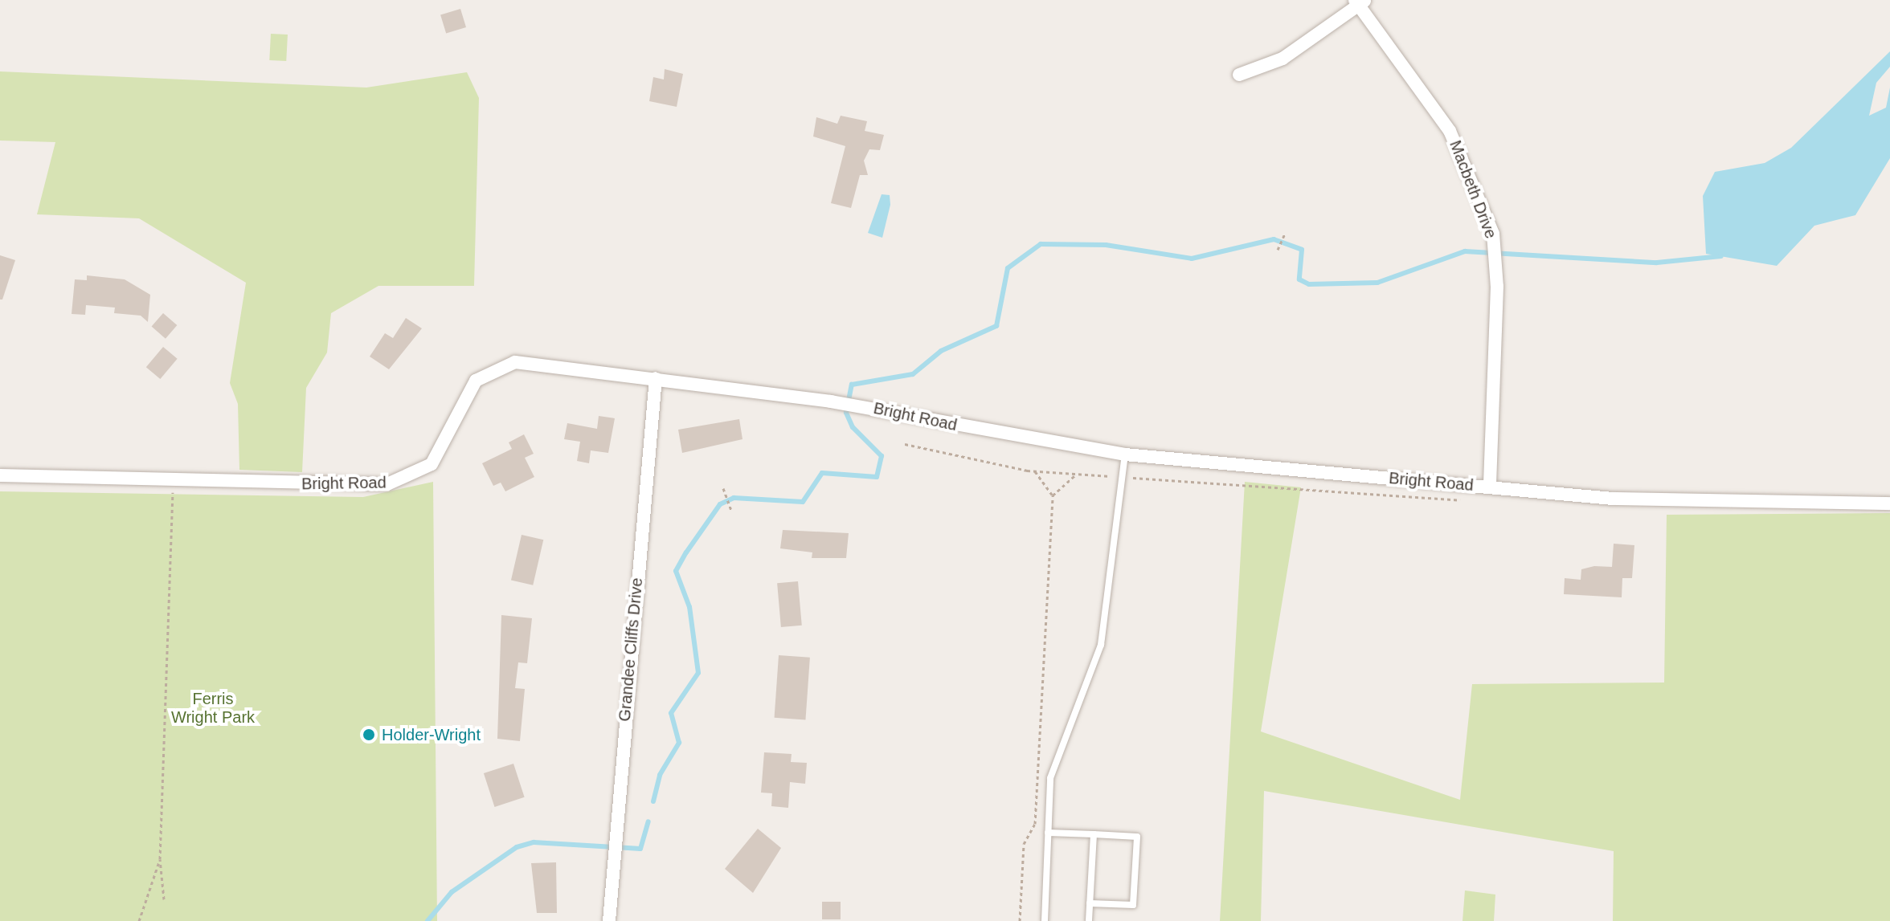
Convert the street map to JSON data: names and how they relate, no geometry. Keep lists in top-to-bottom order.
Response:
{
  "streets": {
    "street": ["Macbeth Drive", "Bright Road", "Grandee Cliffs Drive"]
  },
  "crossings": [
    ["Macbeth Drive", "Bright Road"],
    ["Bright Road", "Grandee Cliffs Drive"]
  ],
  "parks": ["Ferris Wright Park"],
  "places": ["Holder-Wright"]
}
